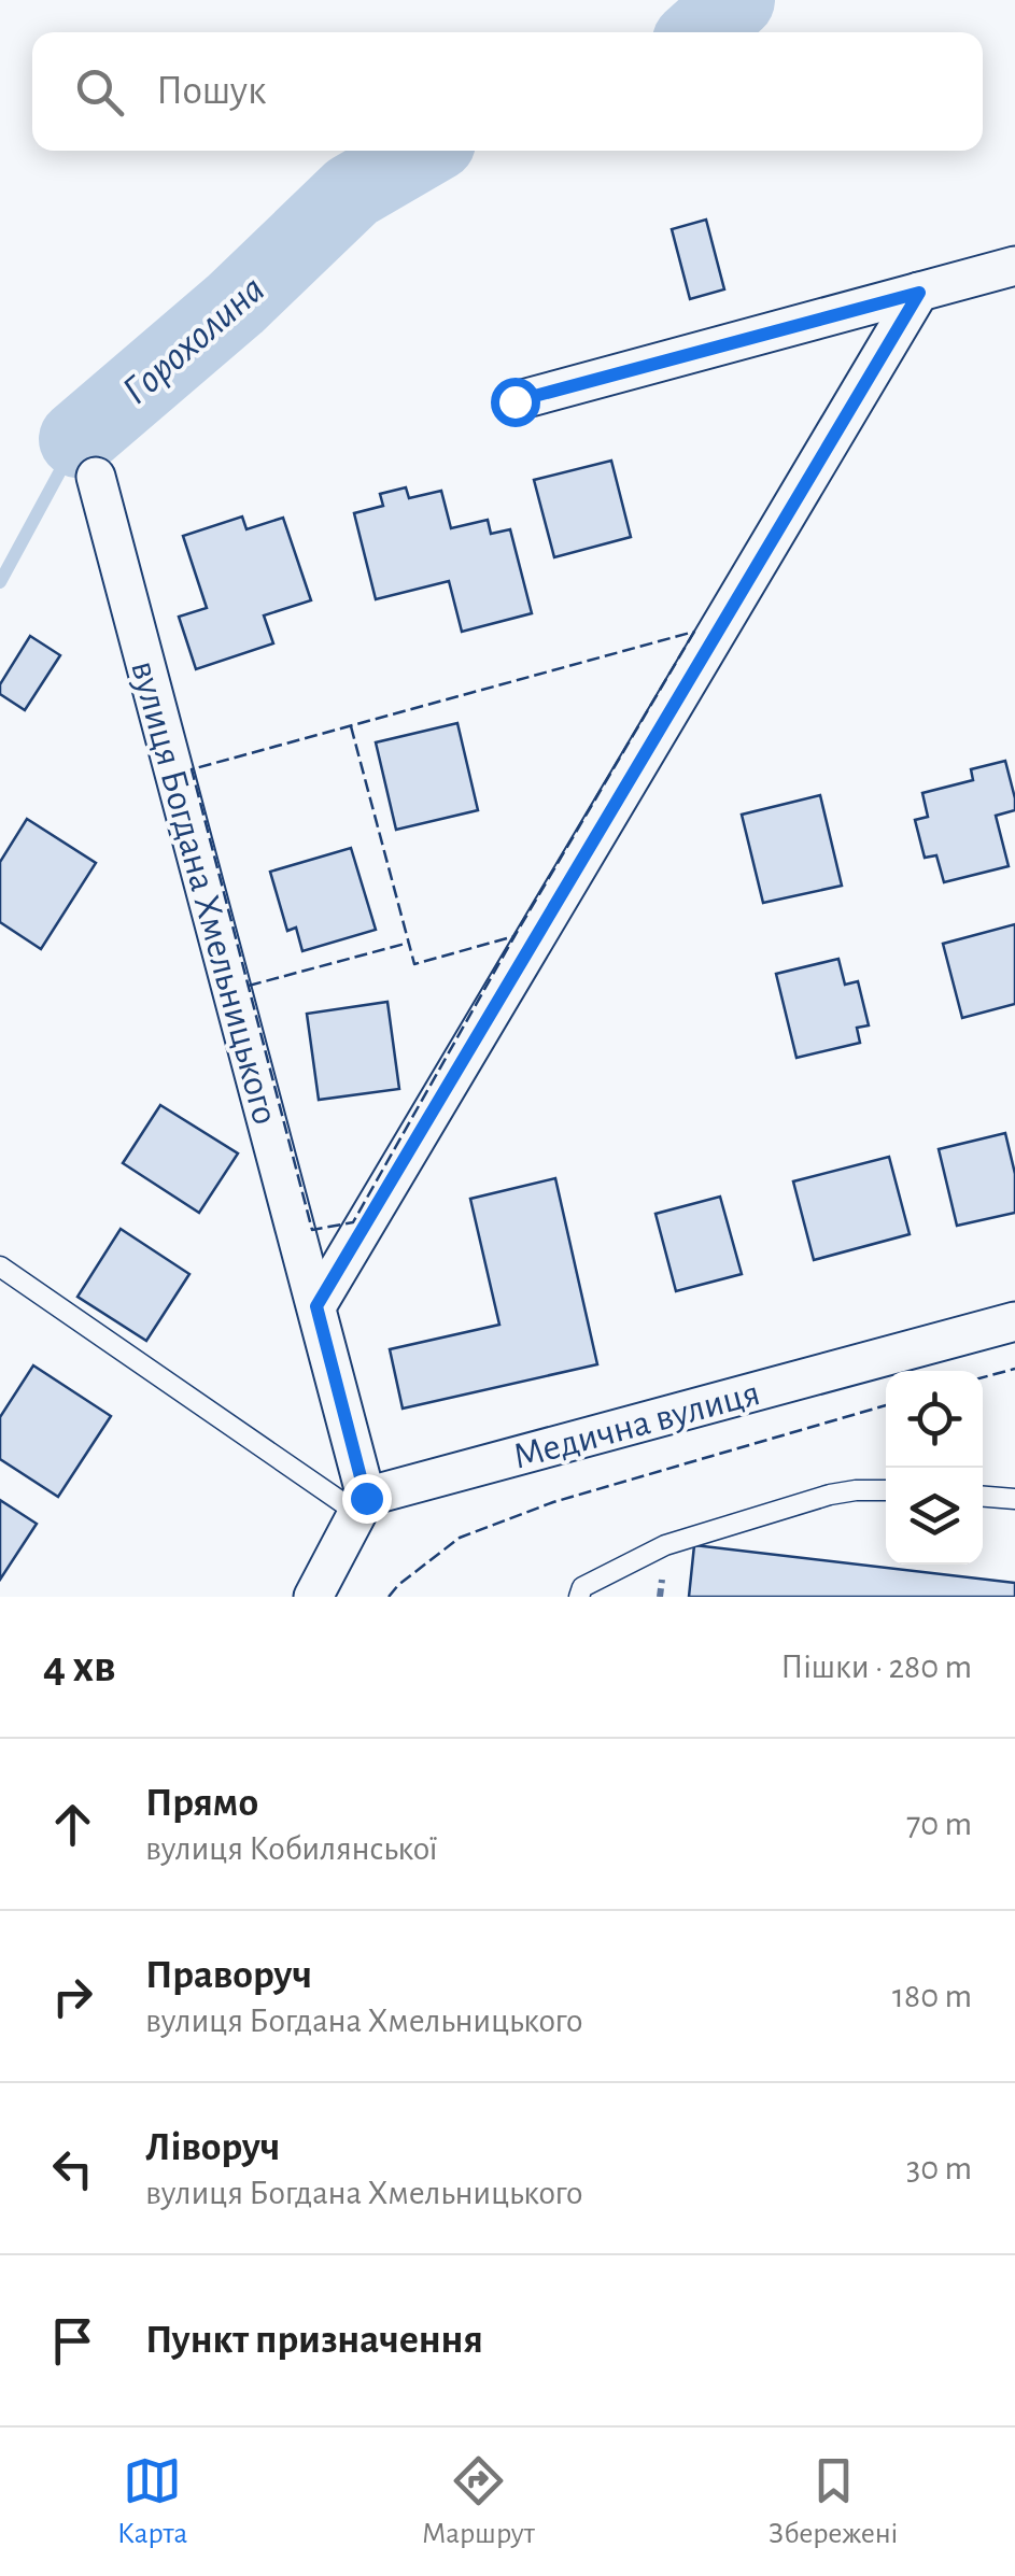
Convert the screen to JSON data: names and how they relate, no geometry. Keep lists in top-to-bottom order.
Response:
{
  "streets": {
    "street": ["вулиця Богдана Хмельницького", "Медична вулиця"]
  },
  "crossings": [
    ["вулиця Богдана Хмельницького", "Медична вулиця"]
  ],
  "water": ["Горохолина"],
  "page": {
    "search": "Пошук",
    "heading": ["4 хв", "Пішки · 280 m"],
    "list": [
      ["Прямо", "вулиця Кобилянської", "70 m"],
      ["Праворуч", "вулиця Богдана Хмельницького", "180 m"],
      ["Ліворуч", "вулиця Богдана Хмельницького", "30 m"],
      "Пункт призначення"
    ],
    "nav": ["Карта", "Маршрут", "Збережені"]
  }
}
